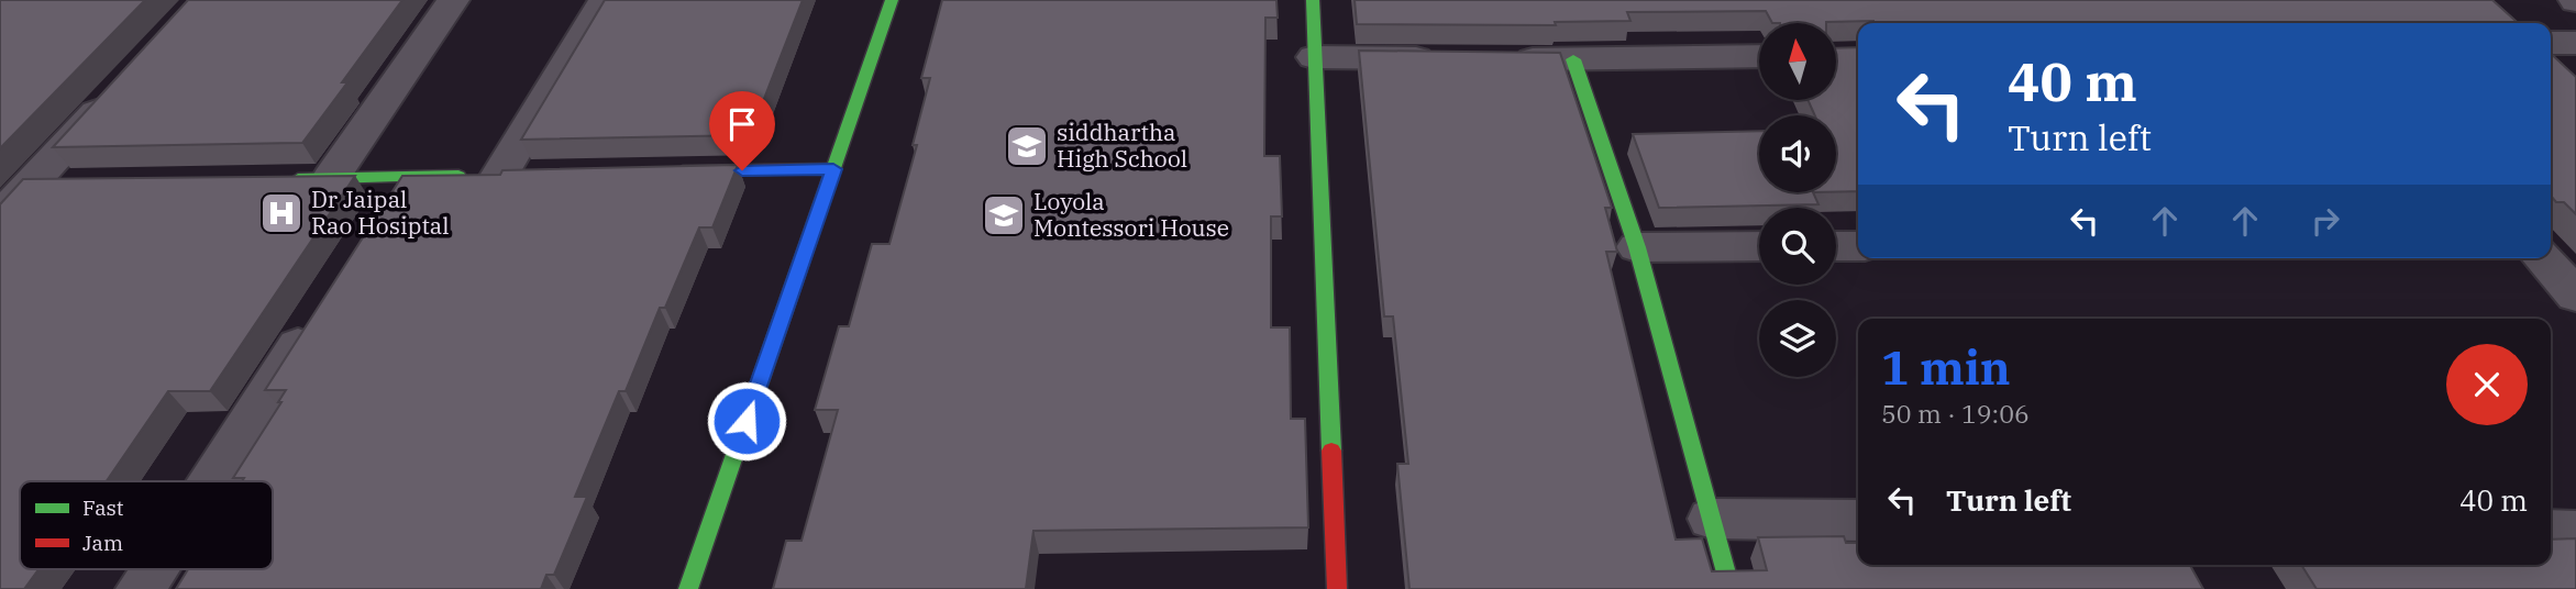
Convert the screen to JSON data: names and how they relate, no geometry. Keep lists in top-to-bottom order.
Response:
{
  "places": {
    "school or university": ["siddhartha High School", "Loyola Montessori House"],
    "hospital": ["Dr Jaipal Rao Hosiptal"]
  },
  "legend": ["Fast", "Jam"],
  "north": "top",
  "page": {
    "turn": ["40 m", "Turn left"],
    "heading": ["1 min", "50 m · 19:06"],
    "list": [
      {
        "name": "Turn left",
        "value": "40 m"
      }
    ]
  }
}
